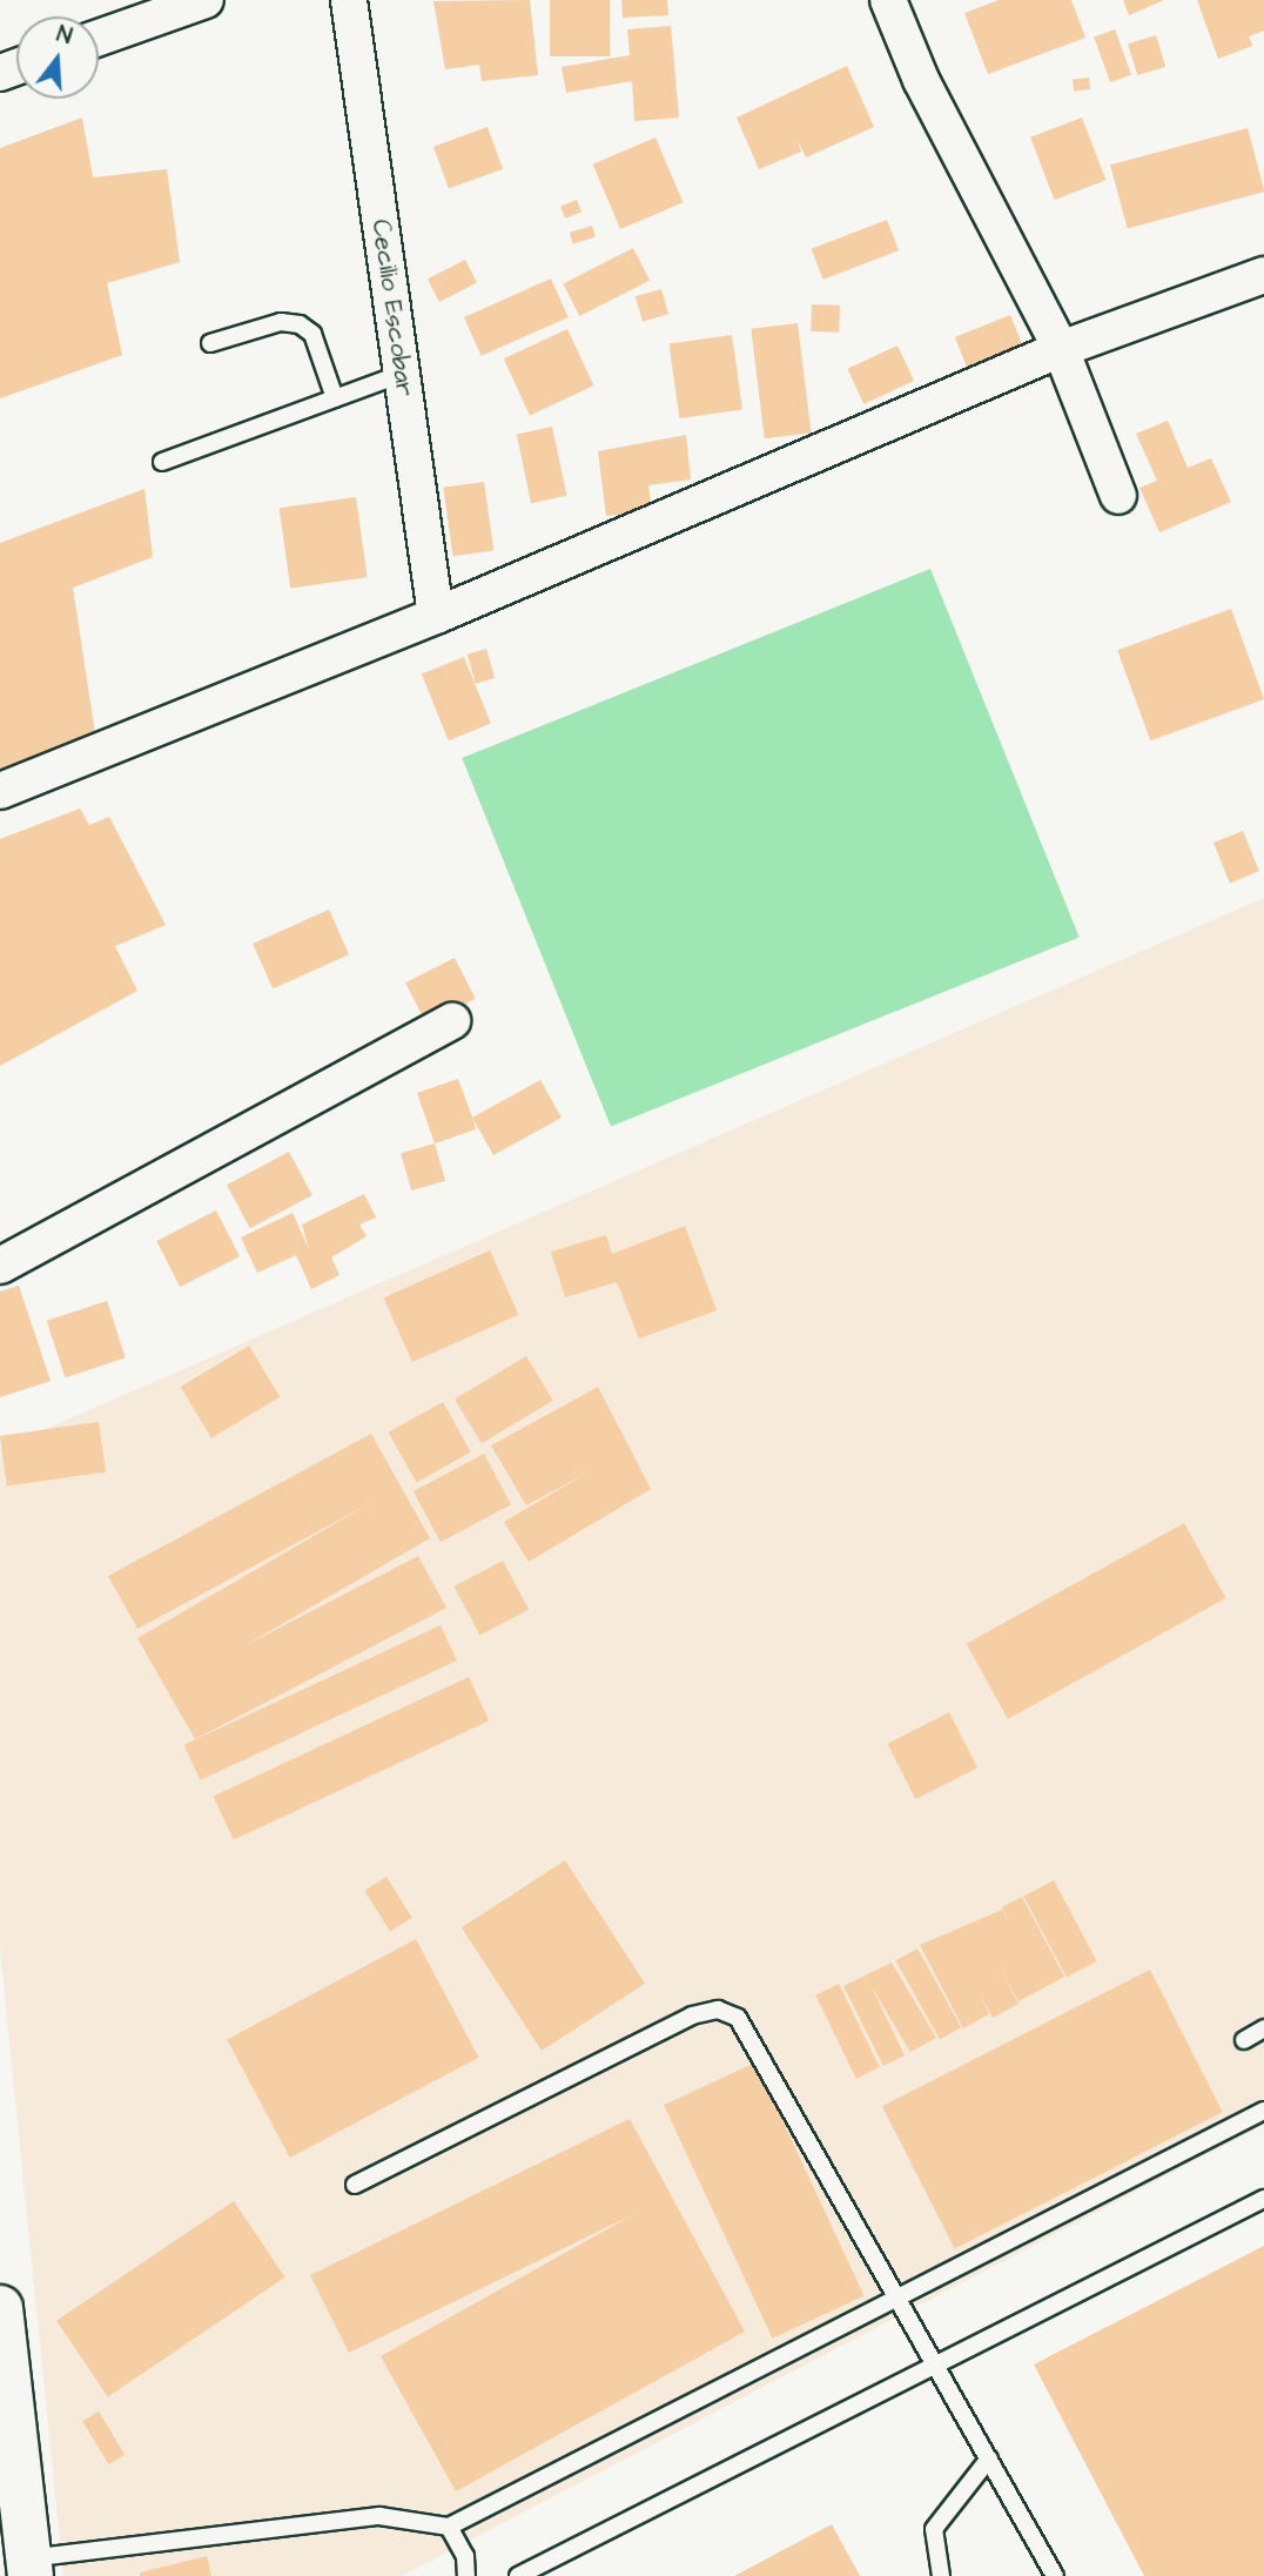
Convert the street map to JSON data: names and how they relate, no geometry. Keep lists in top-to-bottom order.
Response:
{
  "streets": {
    "street": ["Cecilio Escobar"]
  },
  "north": "top"
}
